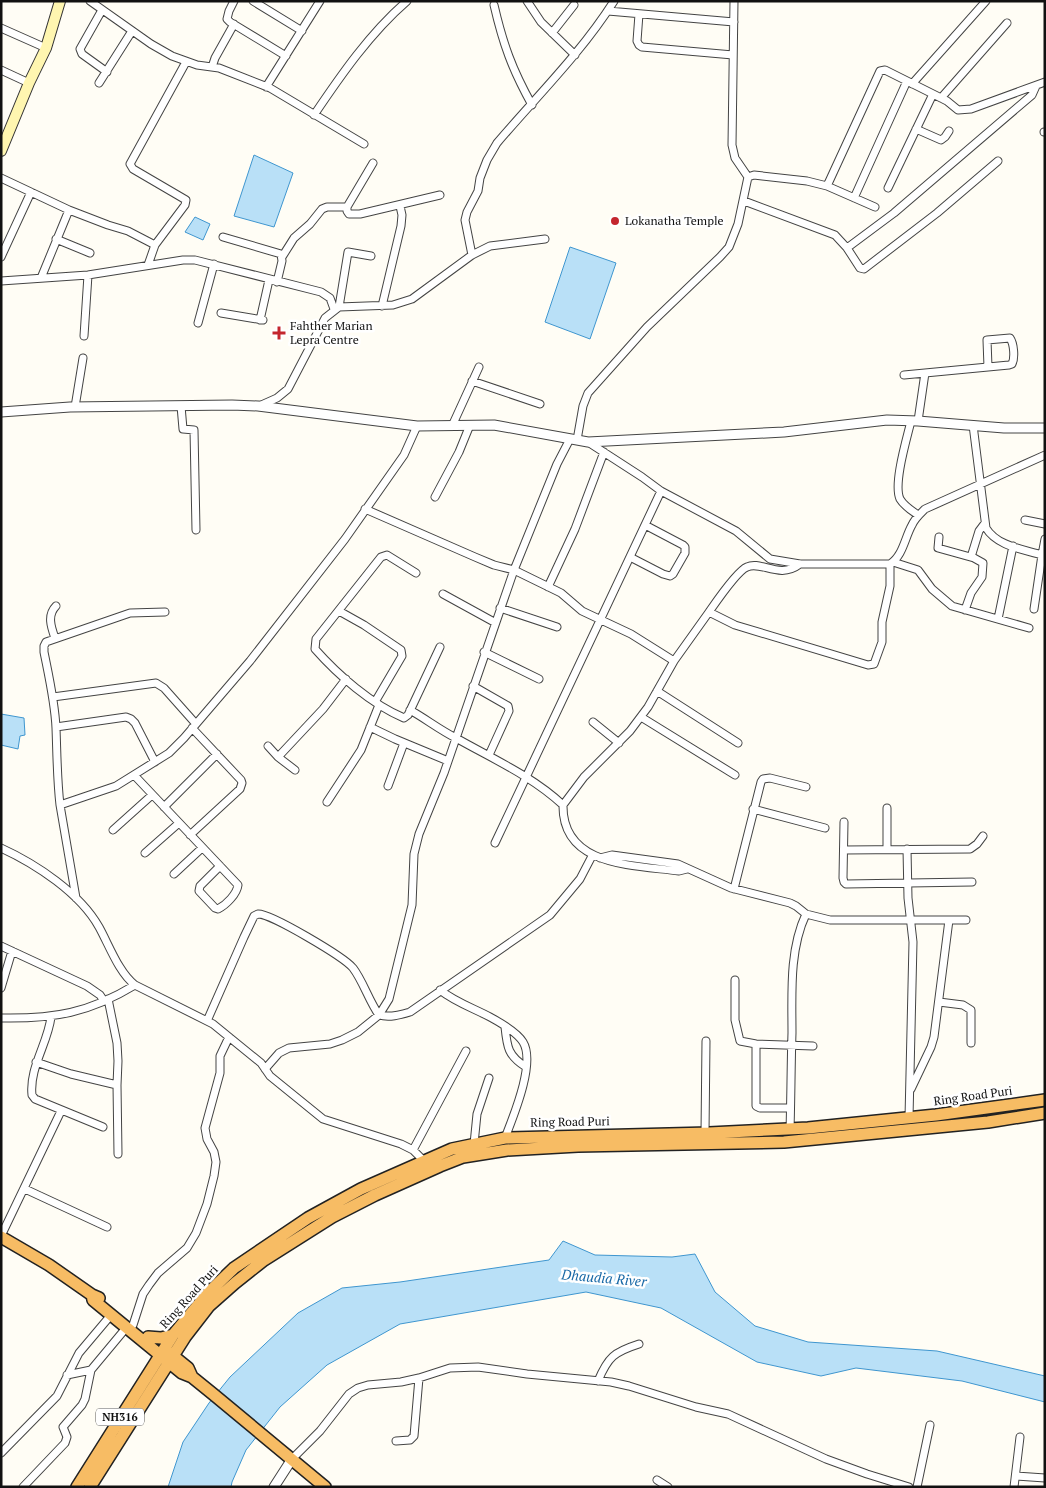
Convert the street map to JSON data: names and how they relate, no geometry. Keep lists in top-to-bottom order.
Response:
{
  "streets": {
    "highway": ["Ring Road Puri", "NH316"]
  },
  "crossings": [
    ["Ring Road Puri", "NH316"]
  ],
  "water": ["Dhaudia River"],
  "places": {
    "other": ["Lokanatha Temple"],
    "health": ["Fahther Marian Lepra Centre"]
  }
}
